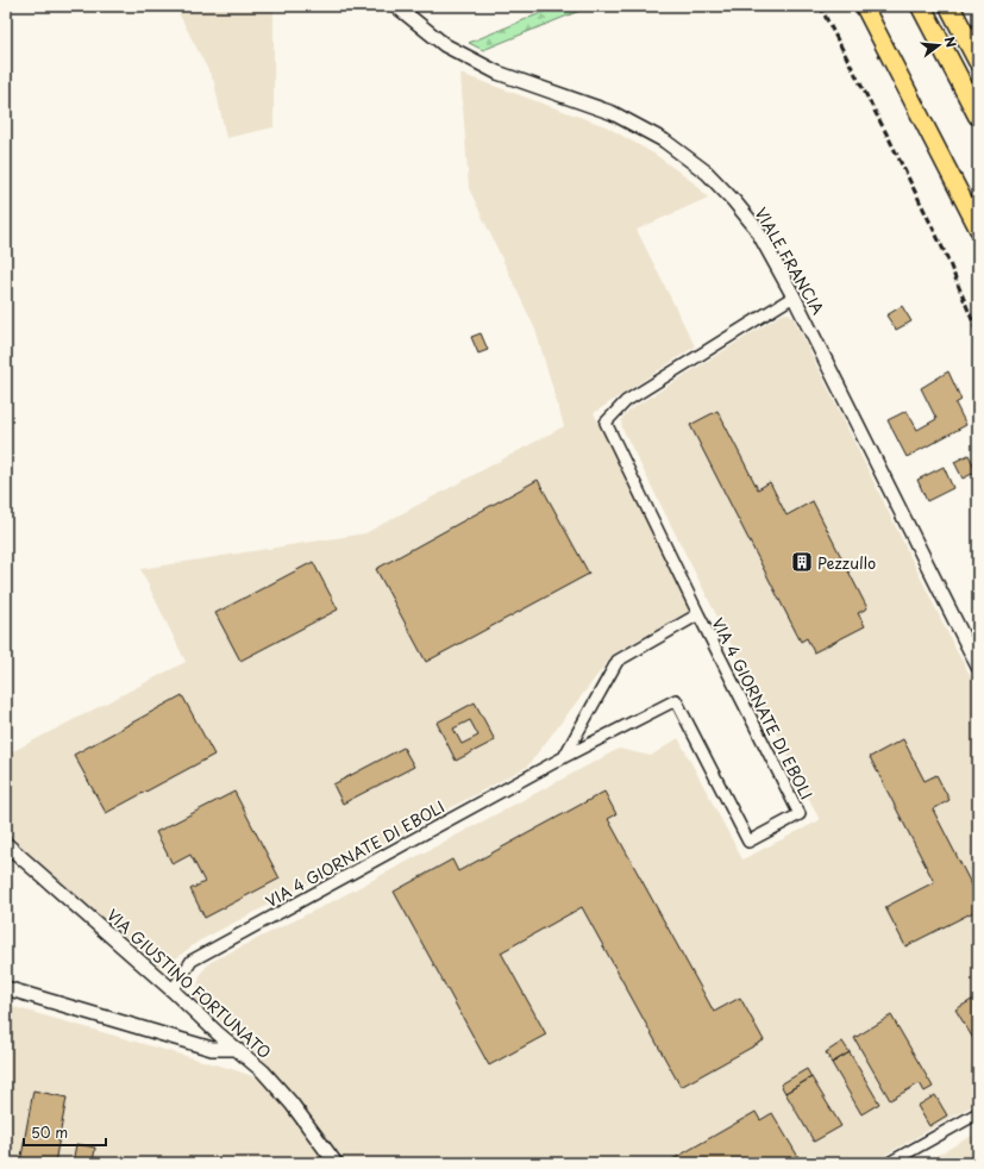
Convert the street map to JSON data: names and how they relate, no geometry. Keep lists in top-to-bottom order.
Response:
{
  "streets": {
    "street": ["VIALE FRANCIA", "VIA 4 GIORNATE DI EBOLI", "VIA GIUSTINO FORTUNATO"]
  },
  "crossings": [
    ["VIALE FRANCIA", "VIA 4 GIORNATE DI EBOLI"],
    ["VIA 4 GIORNATE DI EBOLI", "VIA GIUSTINO FORTUNATO"]
  ],
  "places": {
    "building": ["Pezzullo"]
  },
  "scale_bar": "50 m",
  "north": "right"
}
